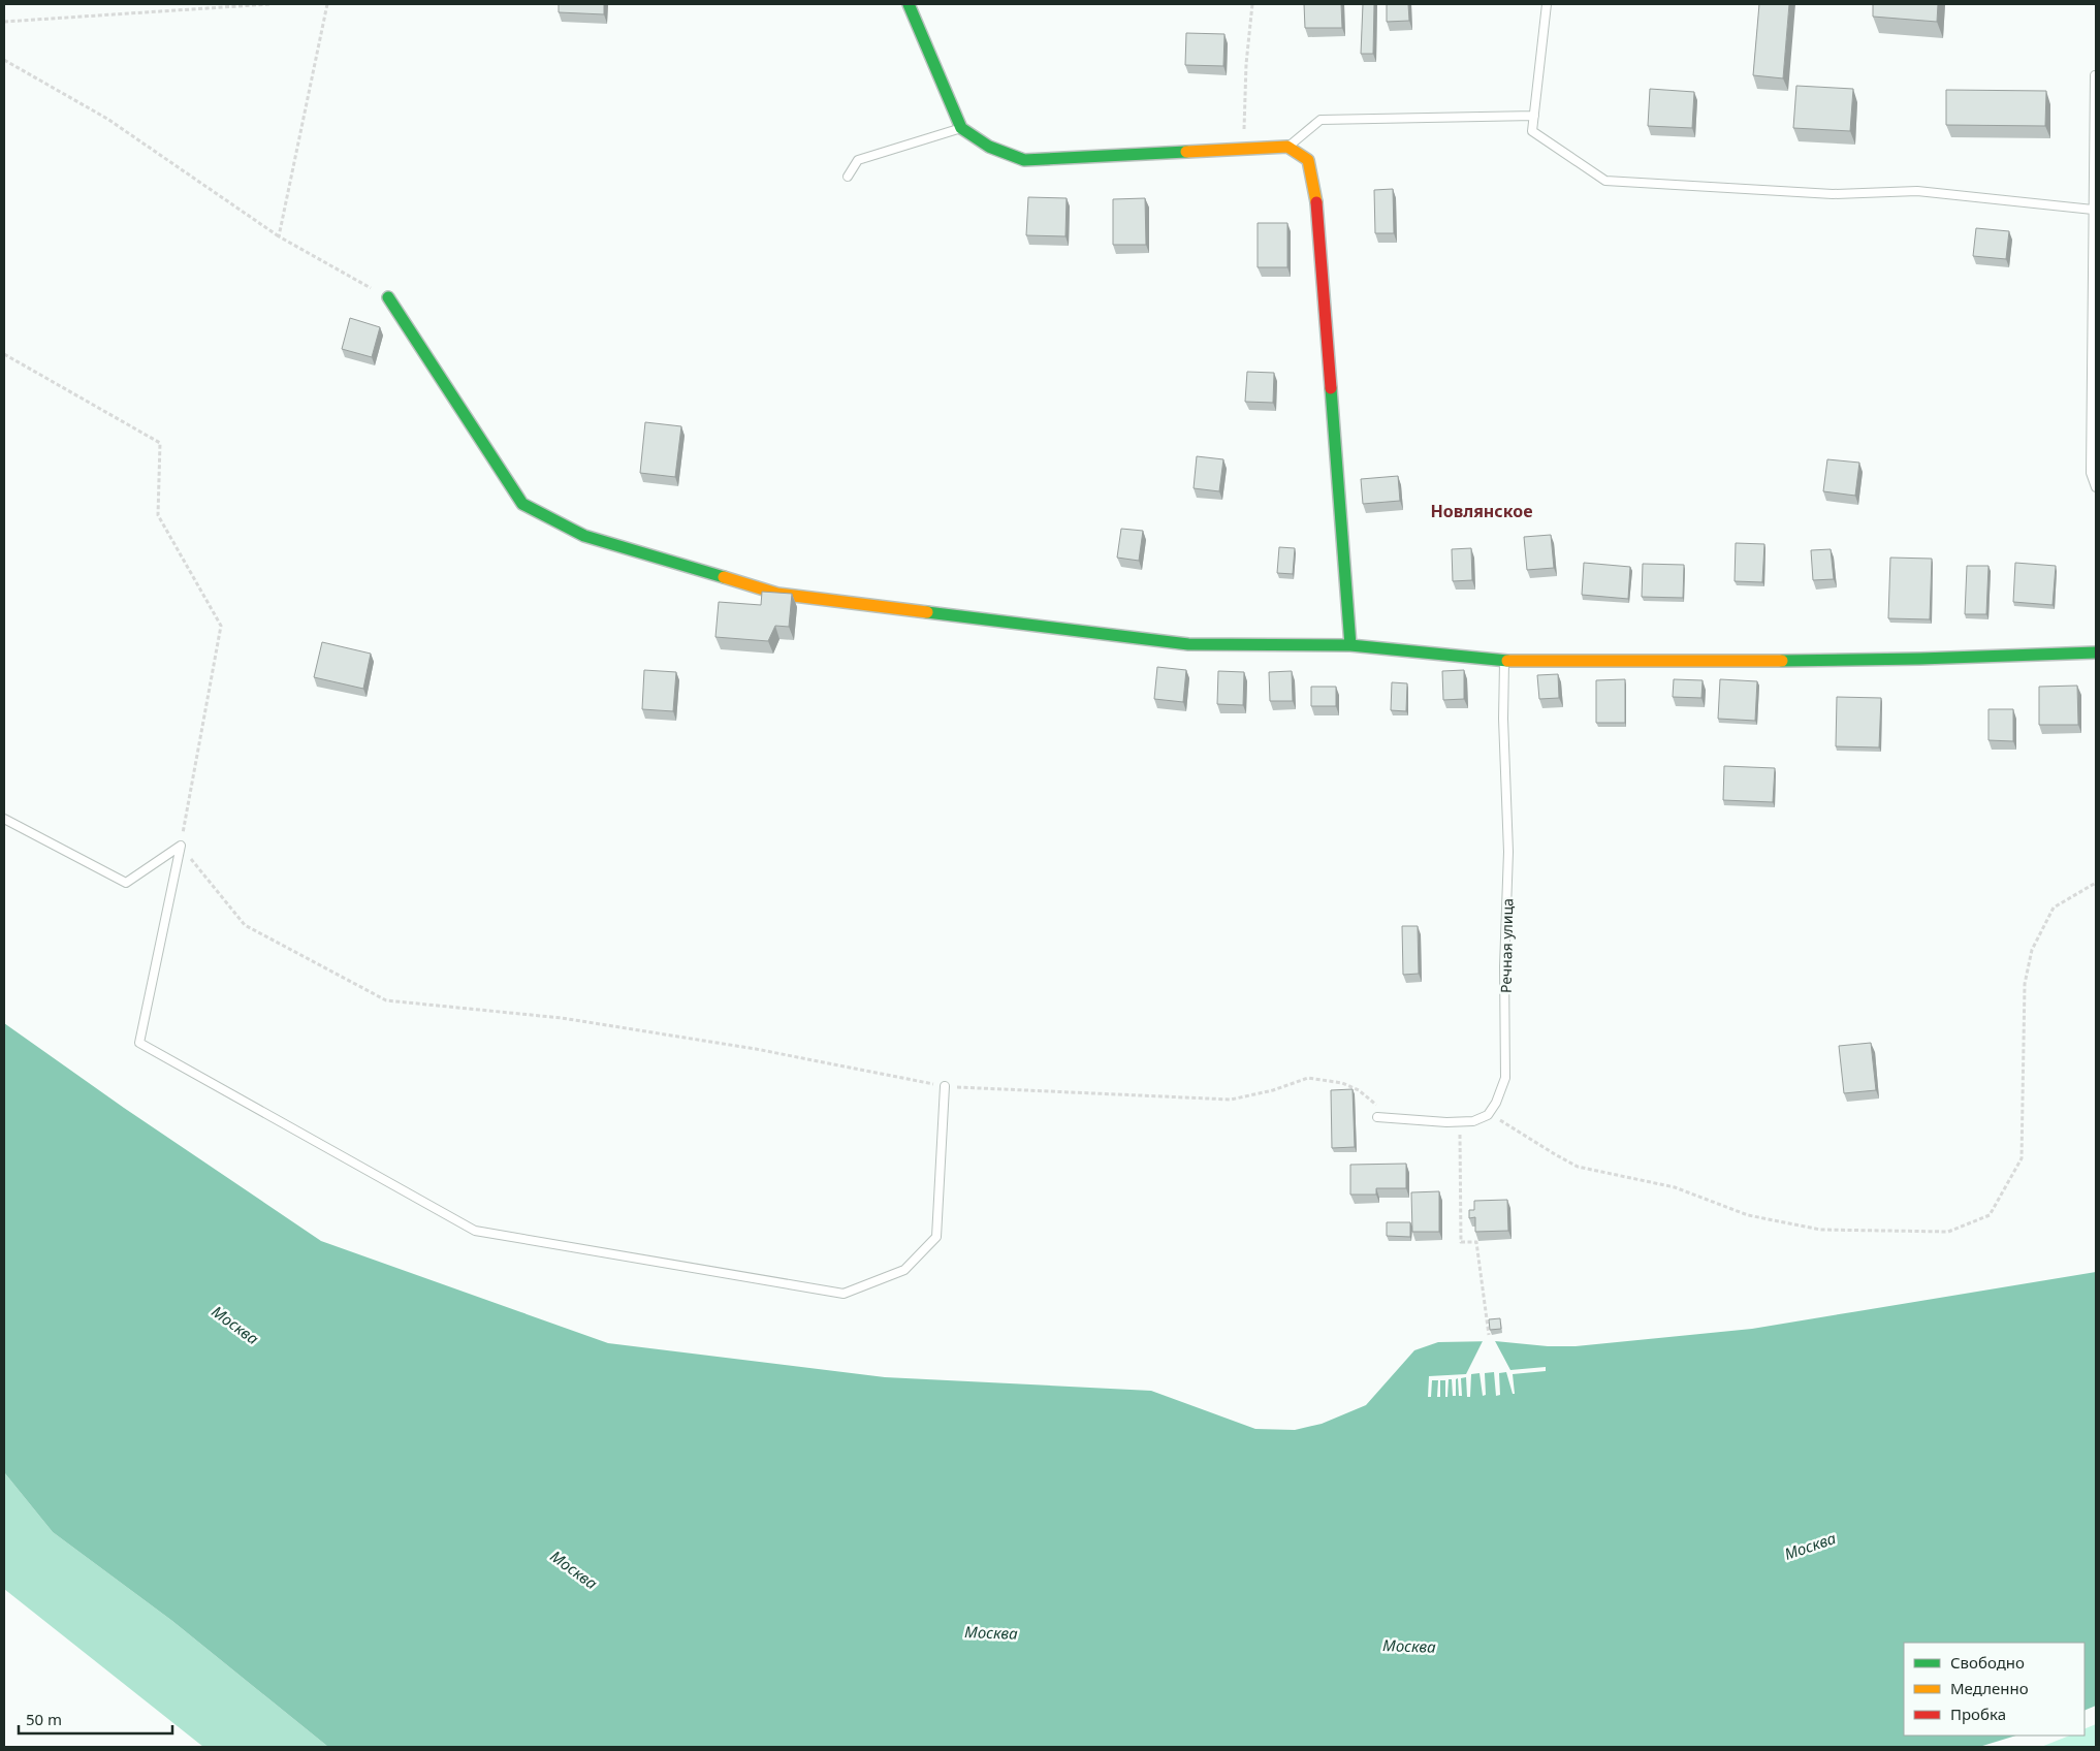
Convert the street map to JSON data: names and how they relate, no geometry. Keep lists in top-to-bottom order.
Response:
{
  "streets": {
    "lane": ["Речная улица"]
  },
  "districts": ["Новлянское"],
  "water": ["Москва"],
  "legend": ["Свободно", "Медленно", "Пробка"],
  "scale_bar": "50 m"
}
